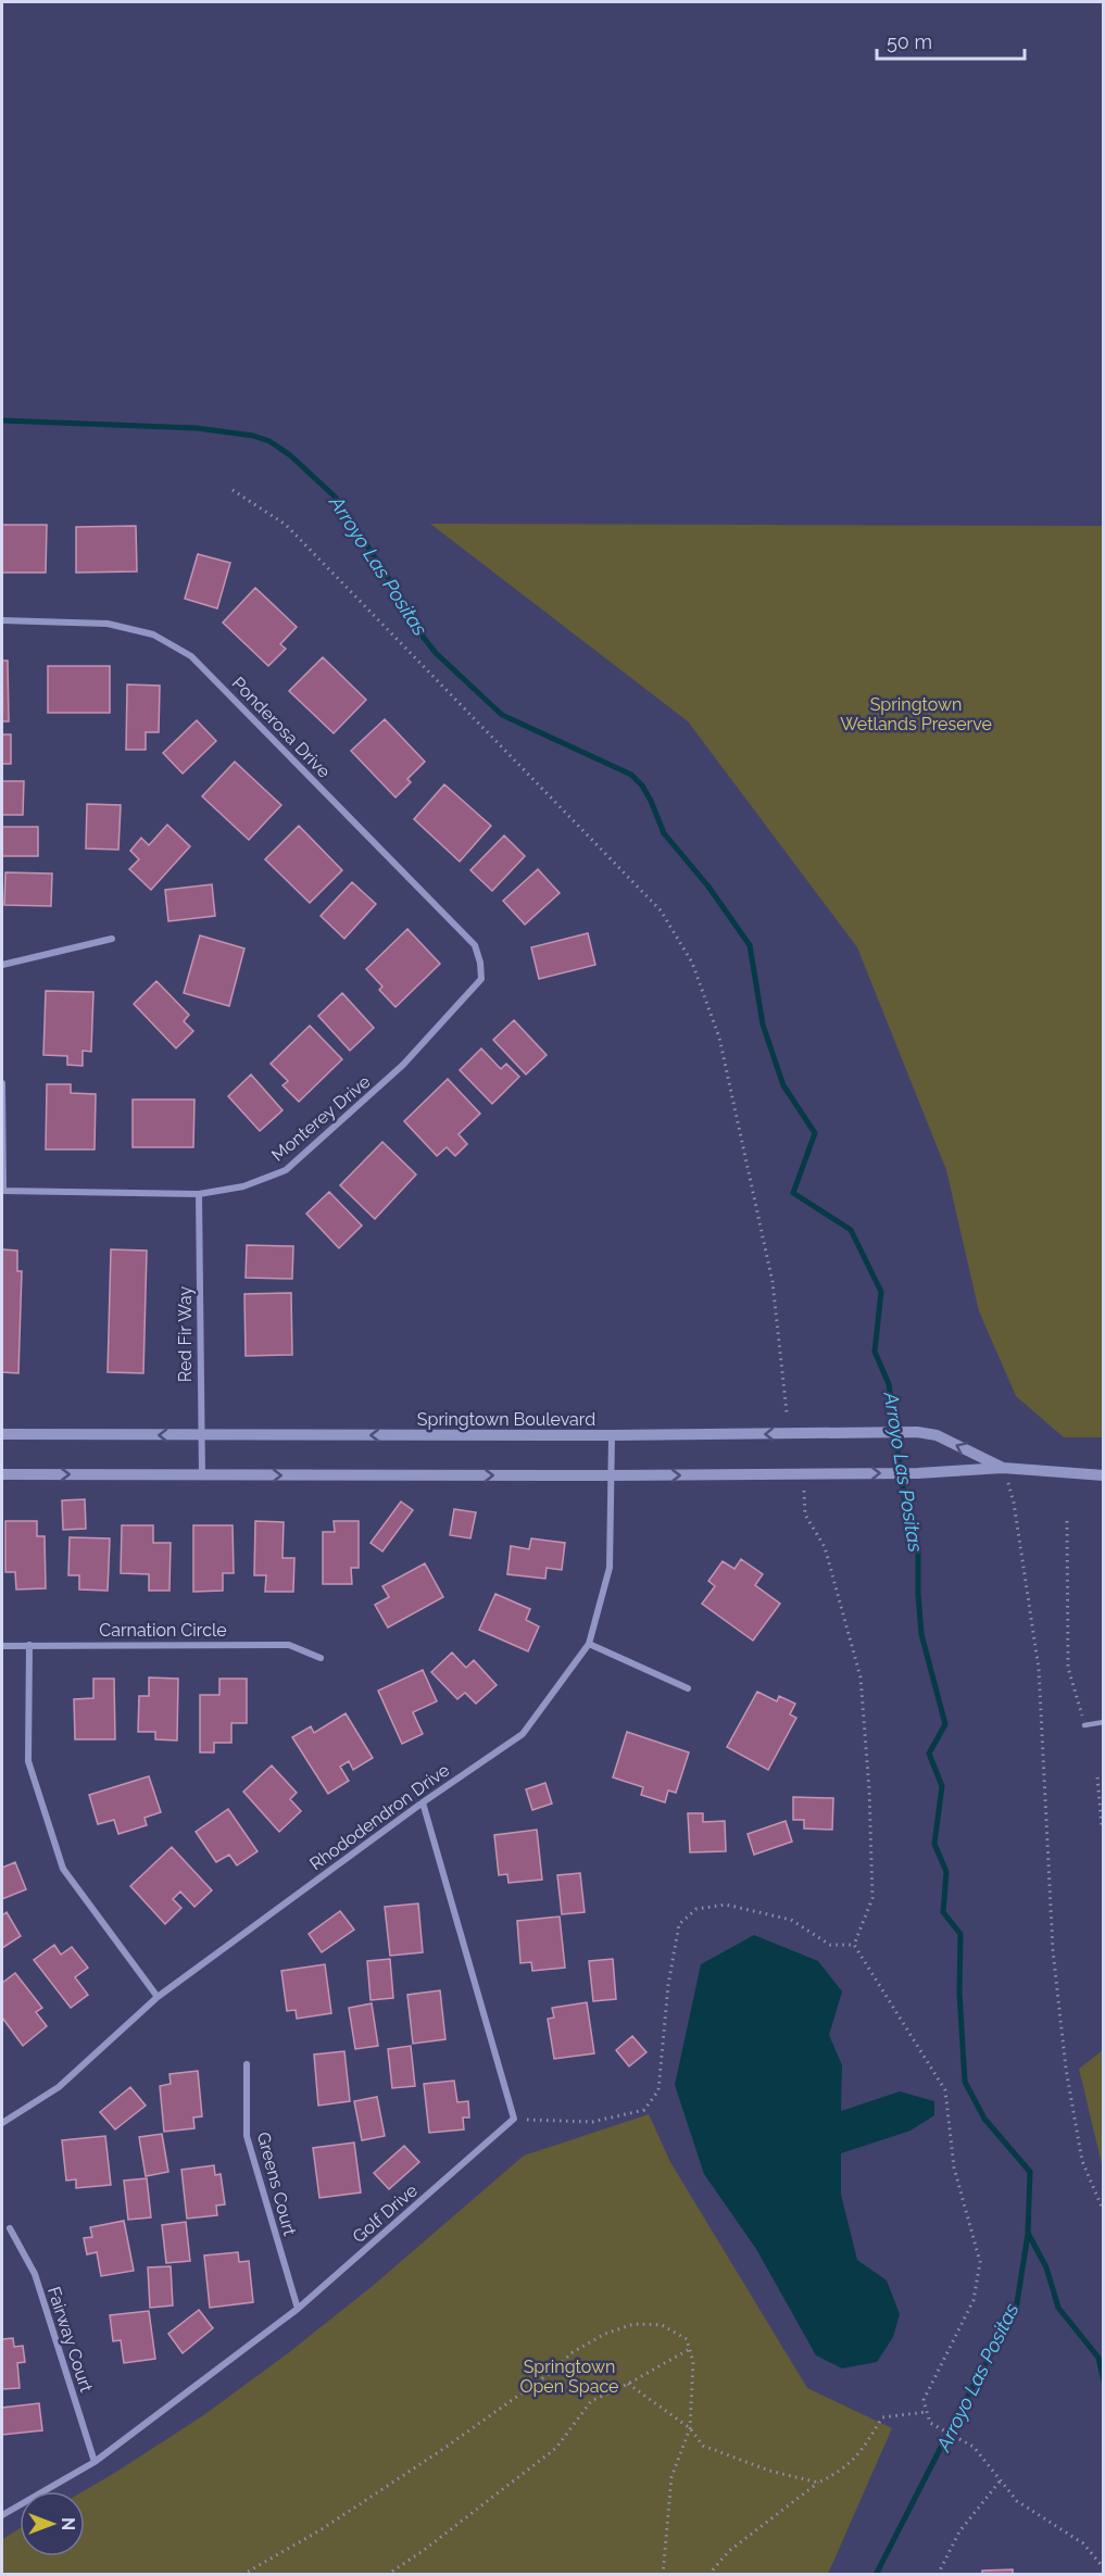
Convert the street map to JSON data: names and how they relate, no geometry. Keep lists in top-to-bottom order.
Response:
{
  "streets": {
    "street": [
      "Ponderosa Drive",
      "Monterey Drive",
      "Red Fir Way",
      "Springtown Boulevard",
      "Carnation Circle",
      "Rhododendron Drive",
      "Greens Court",
      "Golf Drive",
      "Fairway Court"
    ]
  },
  "crossings": [
    ["Ponderosa Drive", "Monterey Drive"],
    ["Monterey Drive", "Red Fir Way"],
    ["Red Fir Way", "Springtown Boulevard"],
    ["Springtown Boulevard", "Rhododendron Drive"],
    ["Greens Court", "Golf Drive"],
    ["Golf Drive", "Fairway Court"]
  ],
  "water": ["Arroyo Las Positas"],
  "parks": ["Springtown Wetlands Preserve", "Springtown Open Space"],
  "scale_bar": "50 m",
  "north": "right"
}
